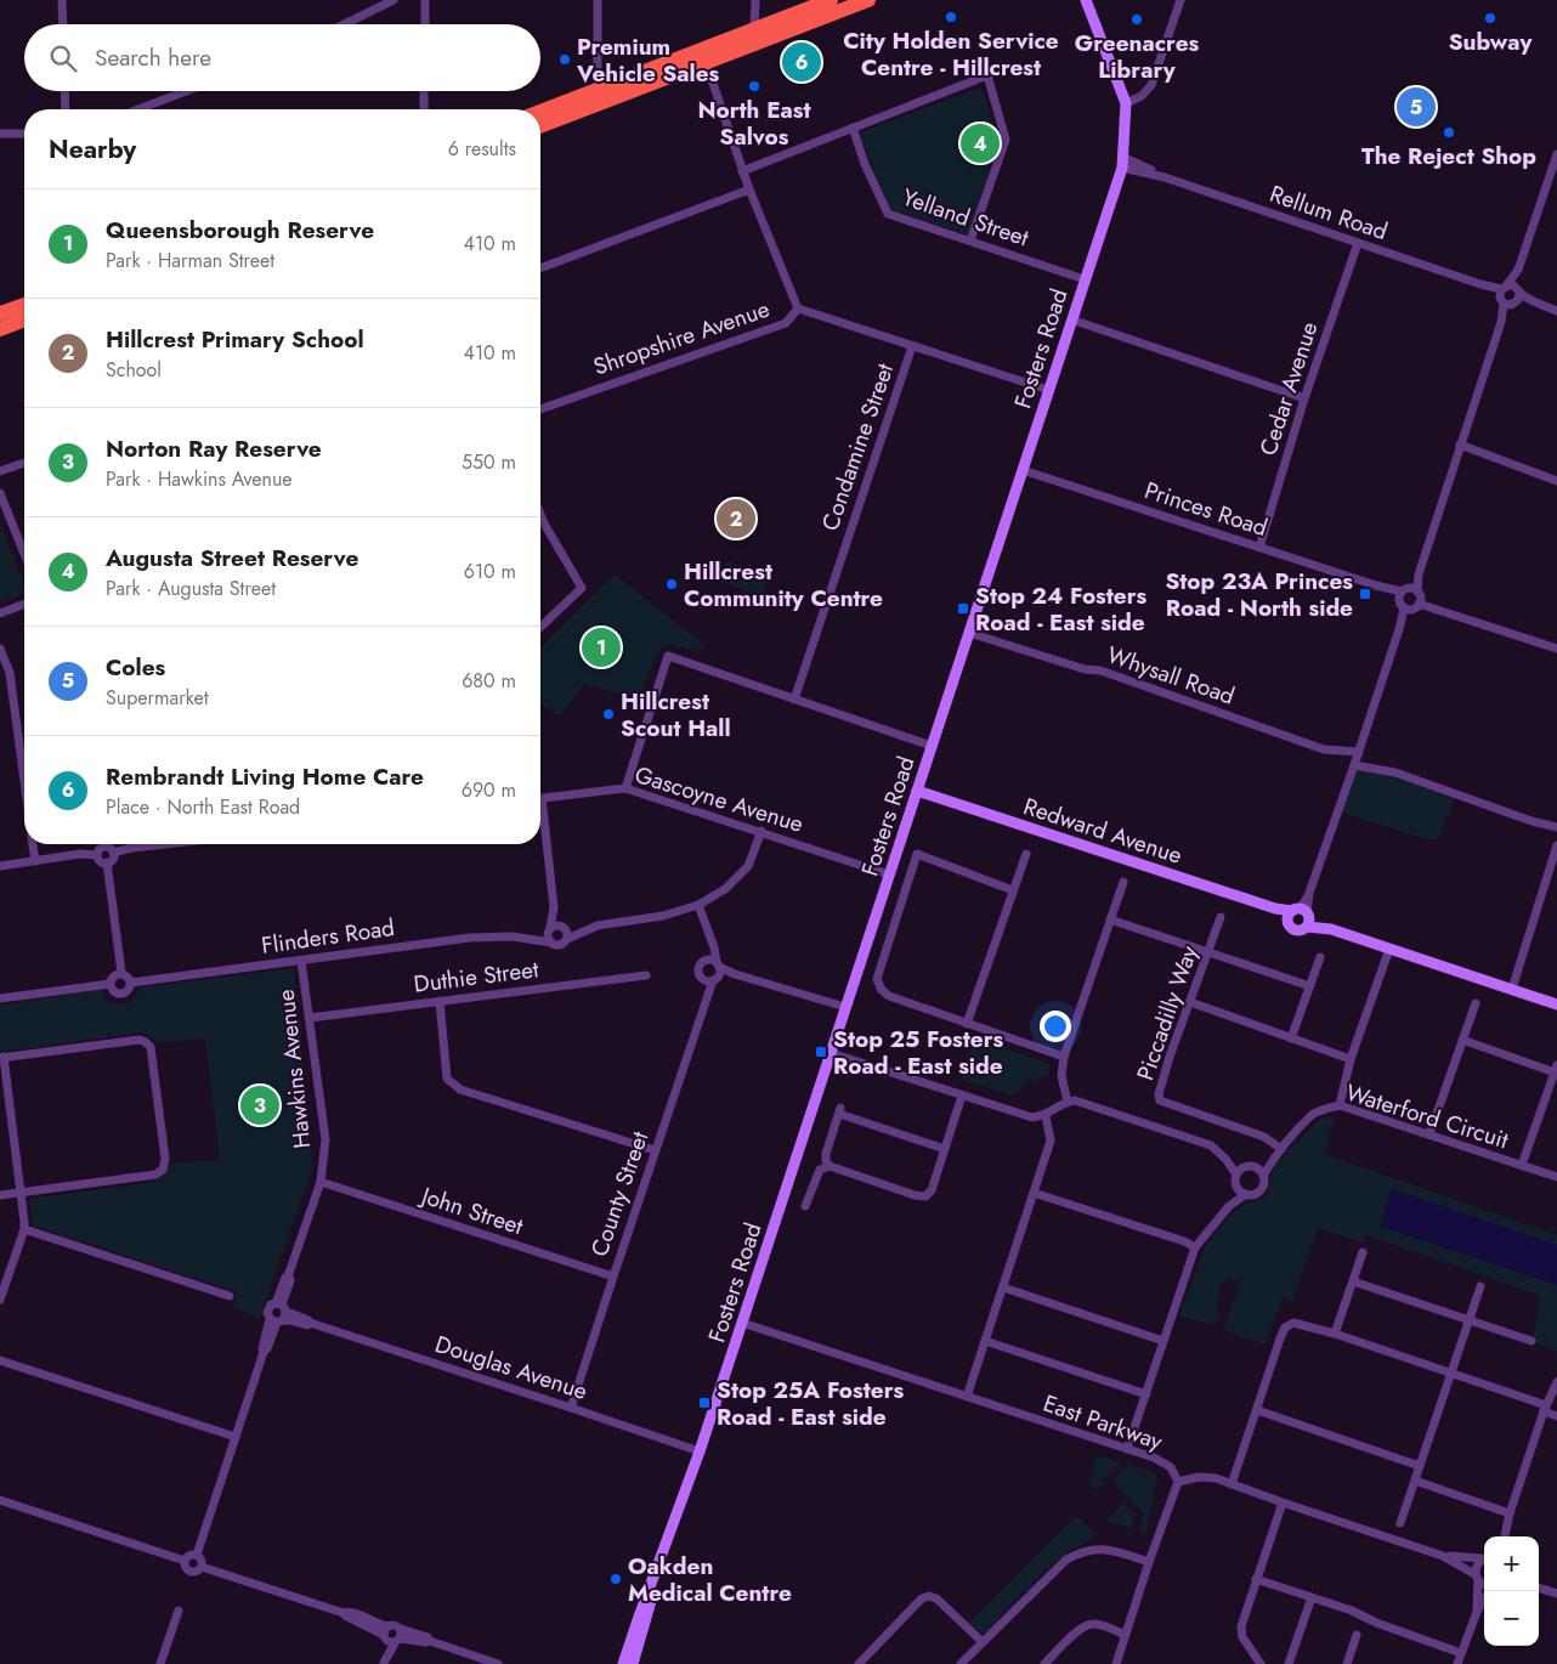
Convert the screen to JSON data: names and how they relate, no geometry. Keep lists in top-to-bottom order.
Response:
{
  "streets": {
    "main road": ["Fosters Road", "Redward Avenue"],
    "street": [
      "Rellum Road",
      "Yelland Street",
      "Shropshire Avenue",
      "Cedar Avenue",
      "Condamine Street",
      "Princes Road",
      "Whysall Road",
      "Gascoyne Avenue",
      "Flinders Road",
      "Duthie Street",
      "Piccadilly Way",
      "Hawkins Avenue",
      "Waterford Circuit",
      "County Street",
      "John Street",
      "Douglas Avenue",
      "East Parkway"
    ]
  },
  "crossings": [
    ["Rellum Road", "Fosters Road"],
    ["Rellum Road", "Cedar Avenue"],
    ["Yelland Street", "Fosters Road"],
    ["Shropshire Avenue", "Fosters Road"],
    ["Shropshire Avenue", "Condamine Street"],
    ["Fosters Road", "Princes Road"],
    ["Fosters Road", "Whysall Road"],
    ["Fosters Road", "Gascoyne Avenue"],
    ["Fosters Road", "Redward Avenue"],
    ["Fosters Road", "Douglas Avenue"],
    ["Fosters Road", "East Parkway"],
    ["Cedar Avenue", "Princes Road"],
    ["Flinders Road", "Hawkins Avenue"],
    ["Duthie Street", "Hawkins Avenue"],
    ["Piccadilly Way", "Waterford Circuit"],
    ["Hawkins Avenue", "John Street"],
    ["Hawkins Avenue", "Douglas Avenue"],
    ["County Street", "John Street"],
    ["County Street", "Douglas Avenue"]
  ],
  "places": {
    "other": [
      "City Holden Service Centre - Hillcrest",
      "Subway",
      "Greenacres Library",
      "Premium Vehicle Sales",
      "North East Salvos",
      "The Reject Shop",
      "Hillcrest Community Centre",
      "Hillcrest Scout Hall",
      "Oakden Medical Centre"
    ],
    "transit": [
      "Stop 23A Princes Road - North side",
      "Stop 24 Fosters Road - East side",
      "Stop 25 Fosters Road - East side",
      "Stop 25A Fosters Road - East side"
    ]
  },
  "page": {
    "search": "Search here",
    "pins": [
      "6",
      "5",
      "4",
      "2",
      "1",
      "3"
    ],
    "heading": ["Nearby", "6 results"],
    "list": [
      {
        "mark": "1",
        "name": "Queensborough Reserve",
        "note": "Park · Harman Street",
        "value": "410 m"
      },
      {
        "mark": "2",
        "name": "Hillcrest Primary School",
        "note": "School",
        "value": "410 m"
      },
      {
        "mark": "3",
        "name": "Norton Ray Reserve",
        "note": "Park · Hawkins Avenue",
        "value": "550 m"
      },
      {
        "mark": "4",
        "name": "Augusta Street Reserve",
        "note": "Park · Augusta Street",
        "value": "610 m"
      },
      {
        "mark": "5",
        "name": "Coles",
        "note": "Supermarket",
        "value": "680 m"
      },
      {
        "mark": "6",
        "name": "Rembrandt Living Home Care",
        "note": "Place · North East Road",
        "value": "690 m"
      }
    ],
    "map_buttons": ["+", "−"]
  }
}
